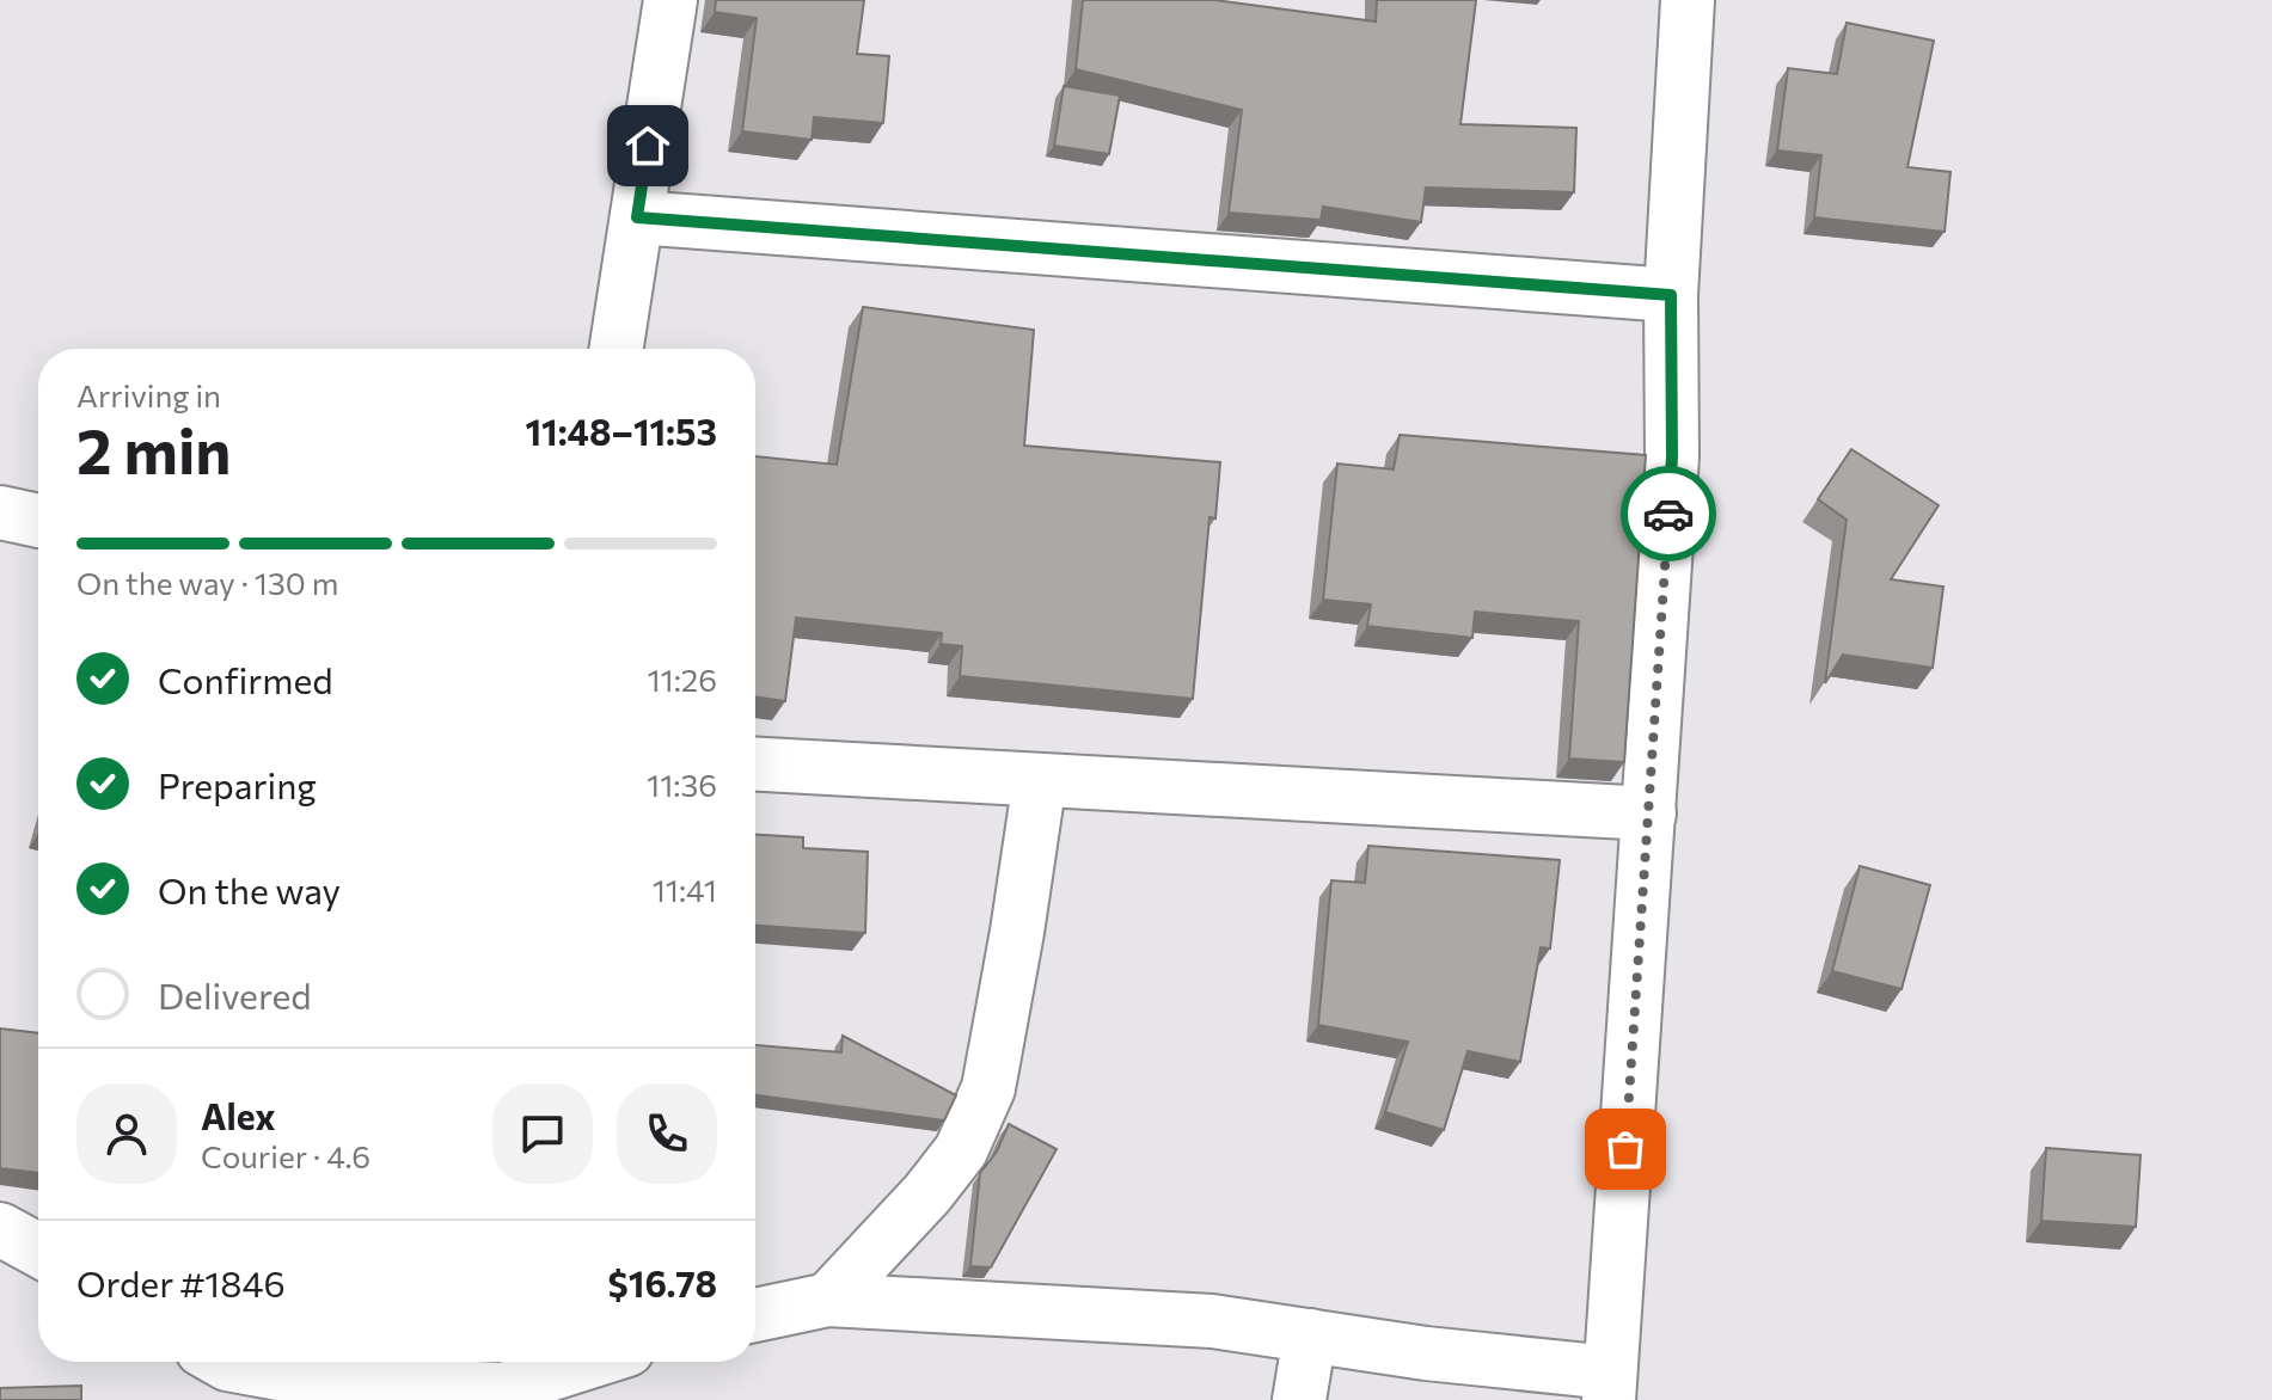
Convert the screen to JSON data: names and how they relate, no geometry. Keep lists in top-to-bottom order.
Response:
{
  "page": {
    "heading": ["2 min", "Arriving in", "11:48–11:53"],
    "panel": [
      "Alex",
      "Courier · 4.6",
      "Order #1846",
      "$16.78"
    ],
    "bar": "On the way · 130 m",
    "list": [
      ["Confirmed", "11:26"],
      ["Preparing", "11:36"],
      ["On the way", "11:41"],
      "Delivered"
    ]
  }
}
